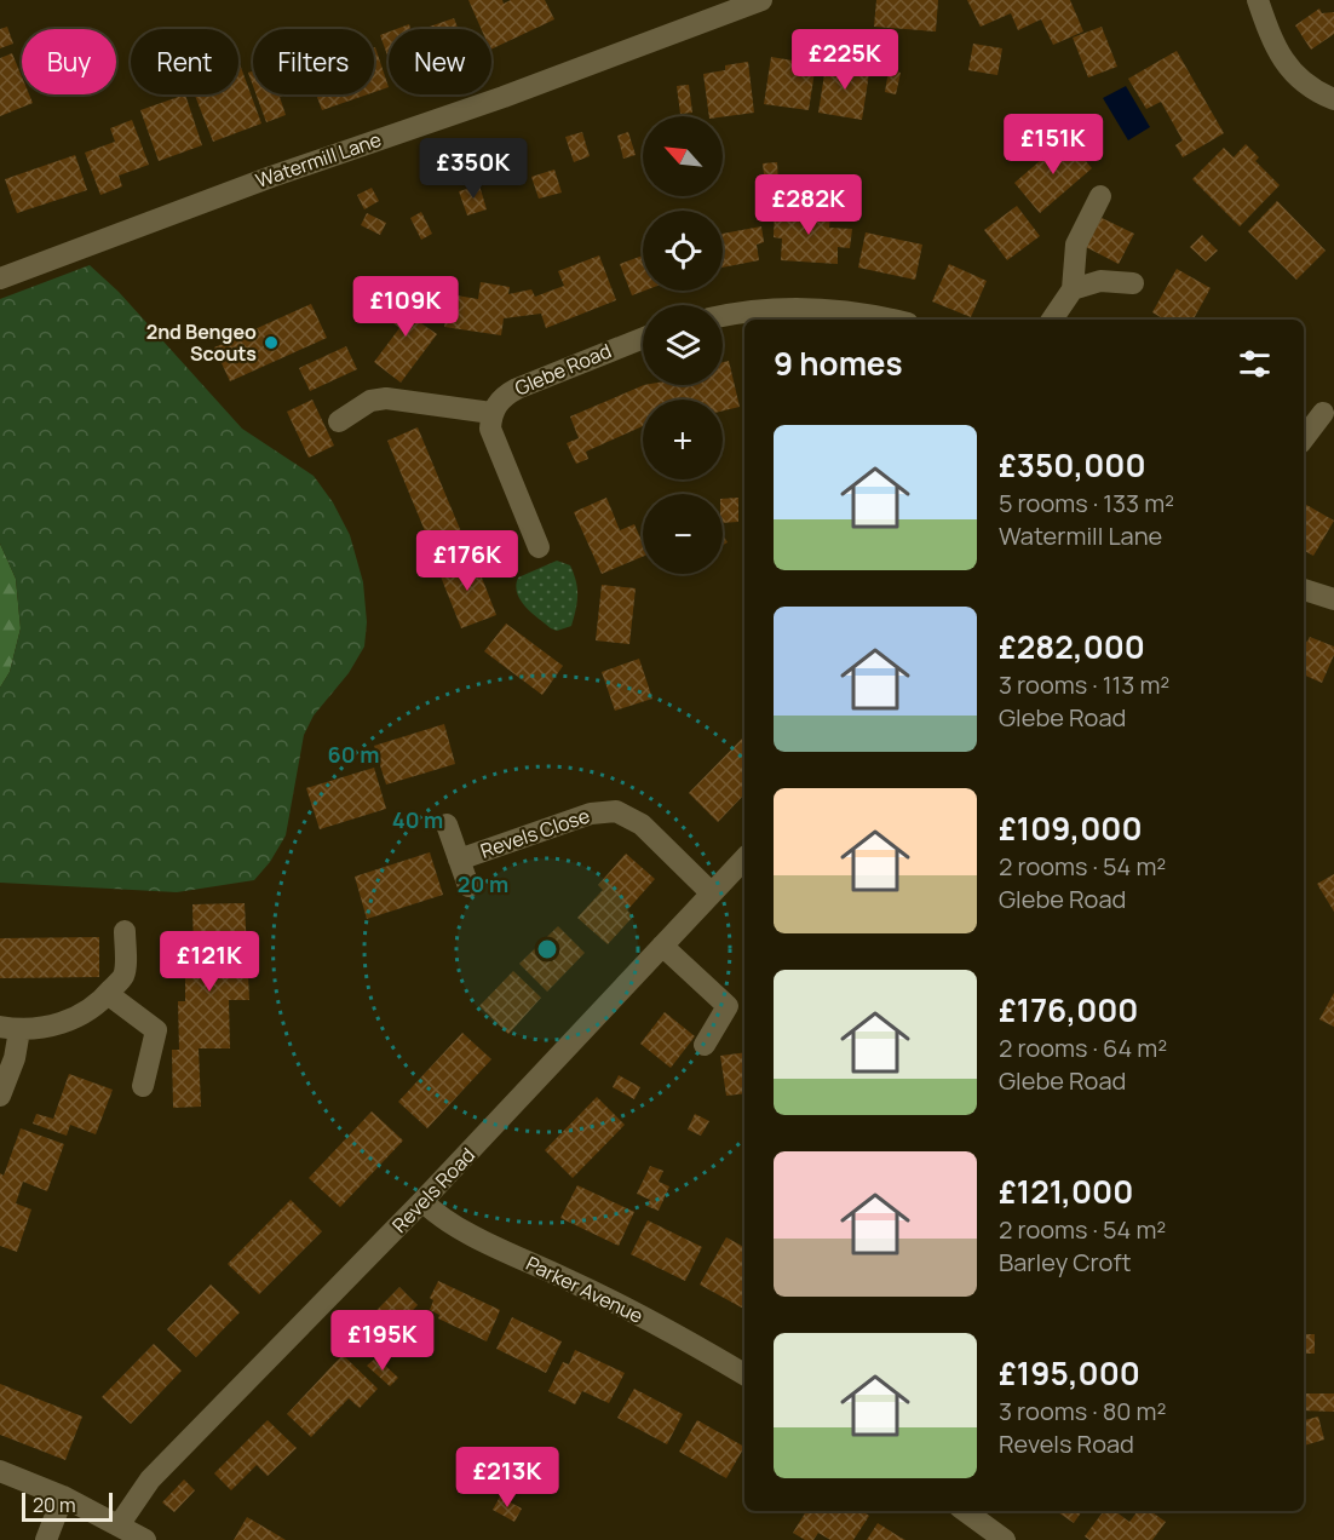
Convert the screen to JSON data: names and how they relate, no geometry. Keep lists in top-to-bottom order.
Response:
{
  "streets": {
    "street": [
      "Watermill Lane",
      "Glebe Road",
      "Revels Close",
      "Revels Road",
      "Parker Avenue"
    ]
  },
  "crossings": [
    ["Revels Close", "Revels Road"],
    ["Revels Road", "Parker Avenue"]
  ],
  "places": ["2nd Bengeo Scouts"],
  "scale_bar": "20 m",
  "north": "top left",
  "page": {
    "price": [
      "£225K",
      "£151K",
      "£350K",
      "£282K",
      "£109K",
      "£176K",
      "£121K",
      "£195K",
      "£213K"
    ],
    "chip": [
      "Buy",
      "Rent",
      "Filters",
      "New"
    ],
    "map_buttons": ["+", "−"],
    "heading": "9 homes",
    "list": [
      {
        "name": "£350,000",
        "note": "5 rooms · 133 m² · Watermill Lane"
      },
      {
        "name": "£282,000",
        "note": "3 rooms · 113 m² · Glebe Road"
      },
      {
        "name": "£109,000",
        "note": "2 rooms · 54 m² · Glebe Road"
      },
      {
        "name": "£176,000",
        "note": "2 rooms · 64 m² · Glebe Road"
      },
      {
        "name": "£121,000",
        "note": "2 rooms · 54 m² · Barley Croft"
      },
      {
        "name": "£195,000",
        "note": "3 rooms · 80 m² · Revels Road"
      }
    ],
    "scale": "20 m"
  },
  "rings": ["60 m", "40 m", "20 m"]
}
